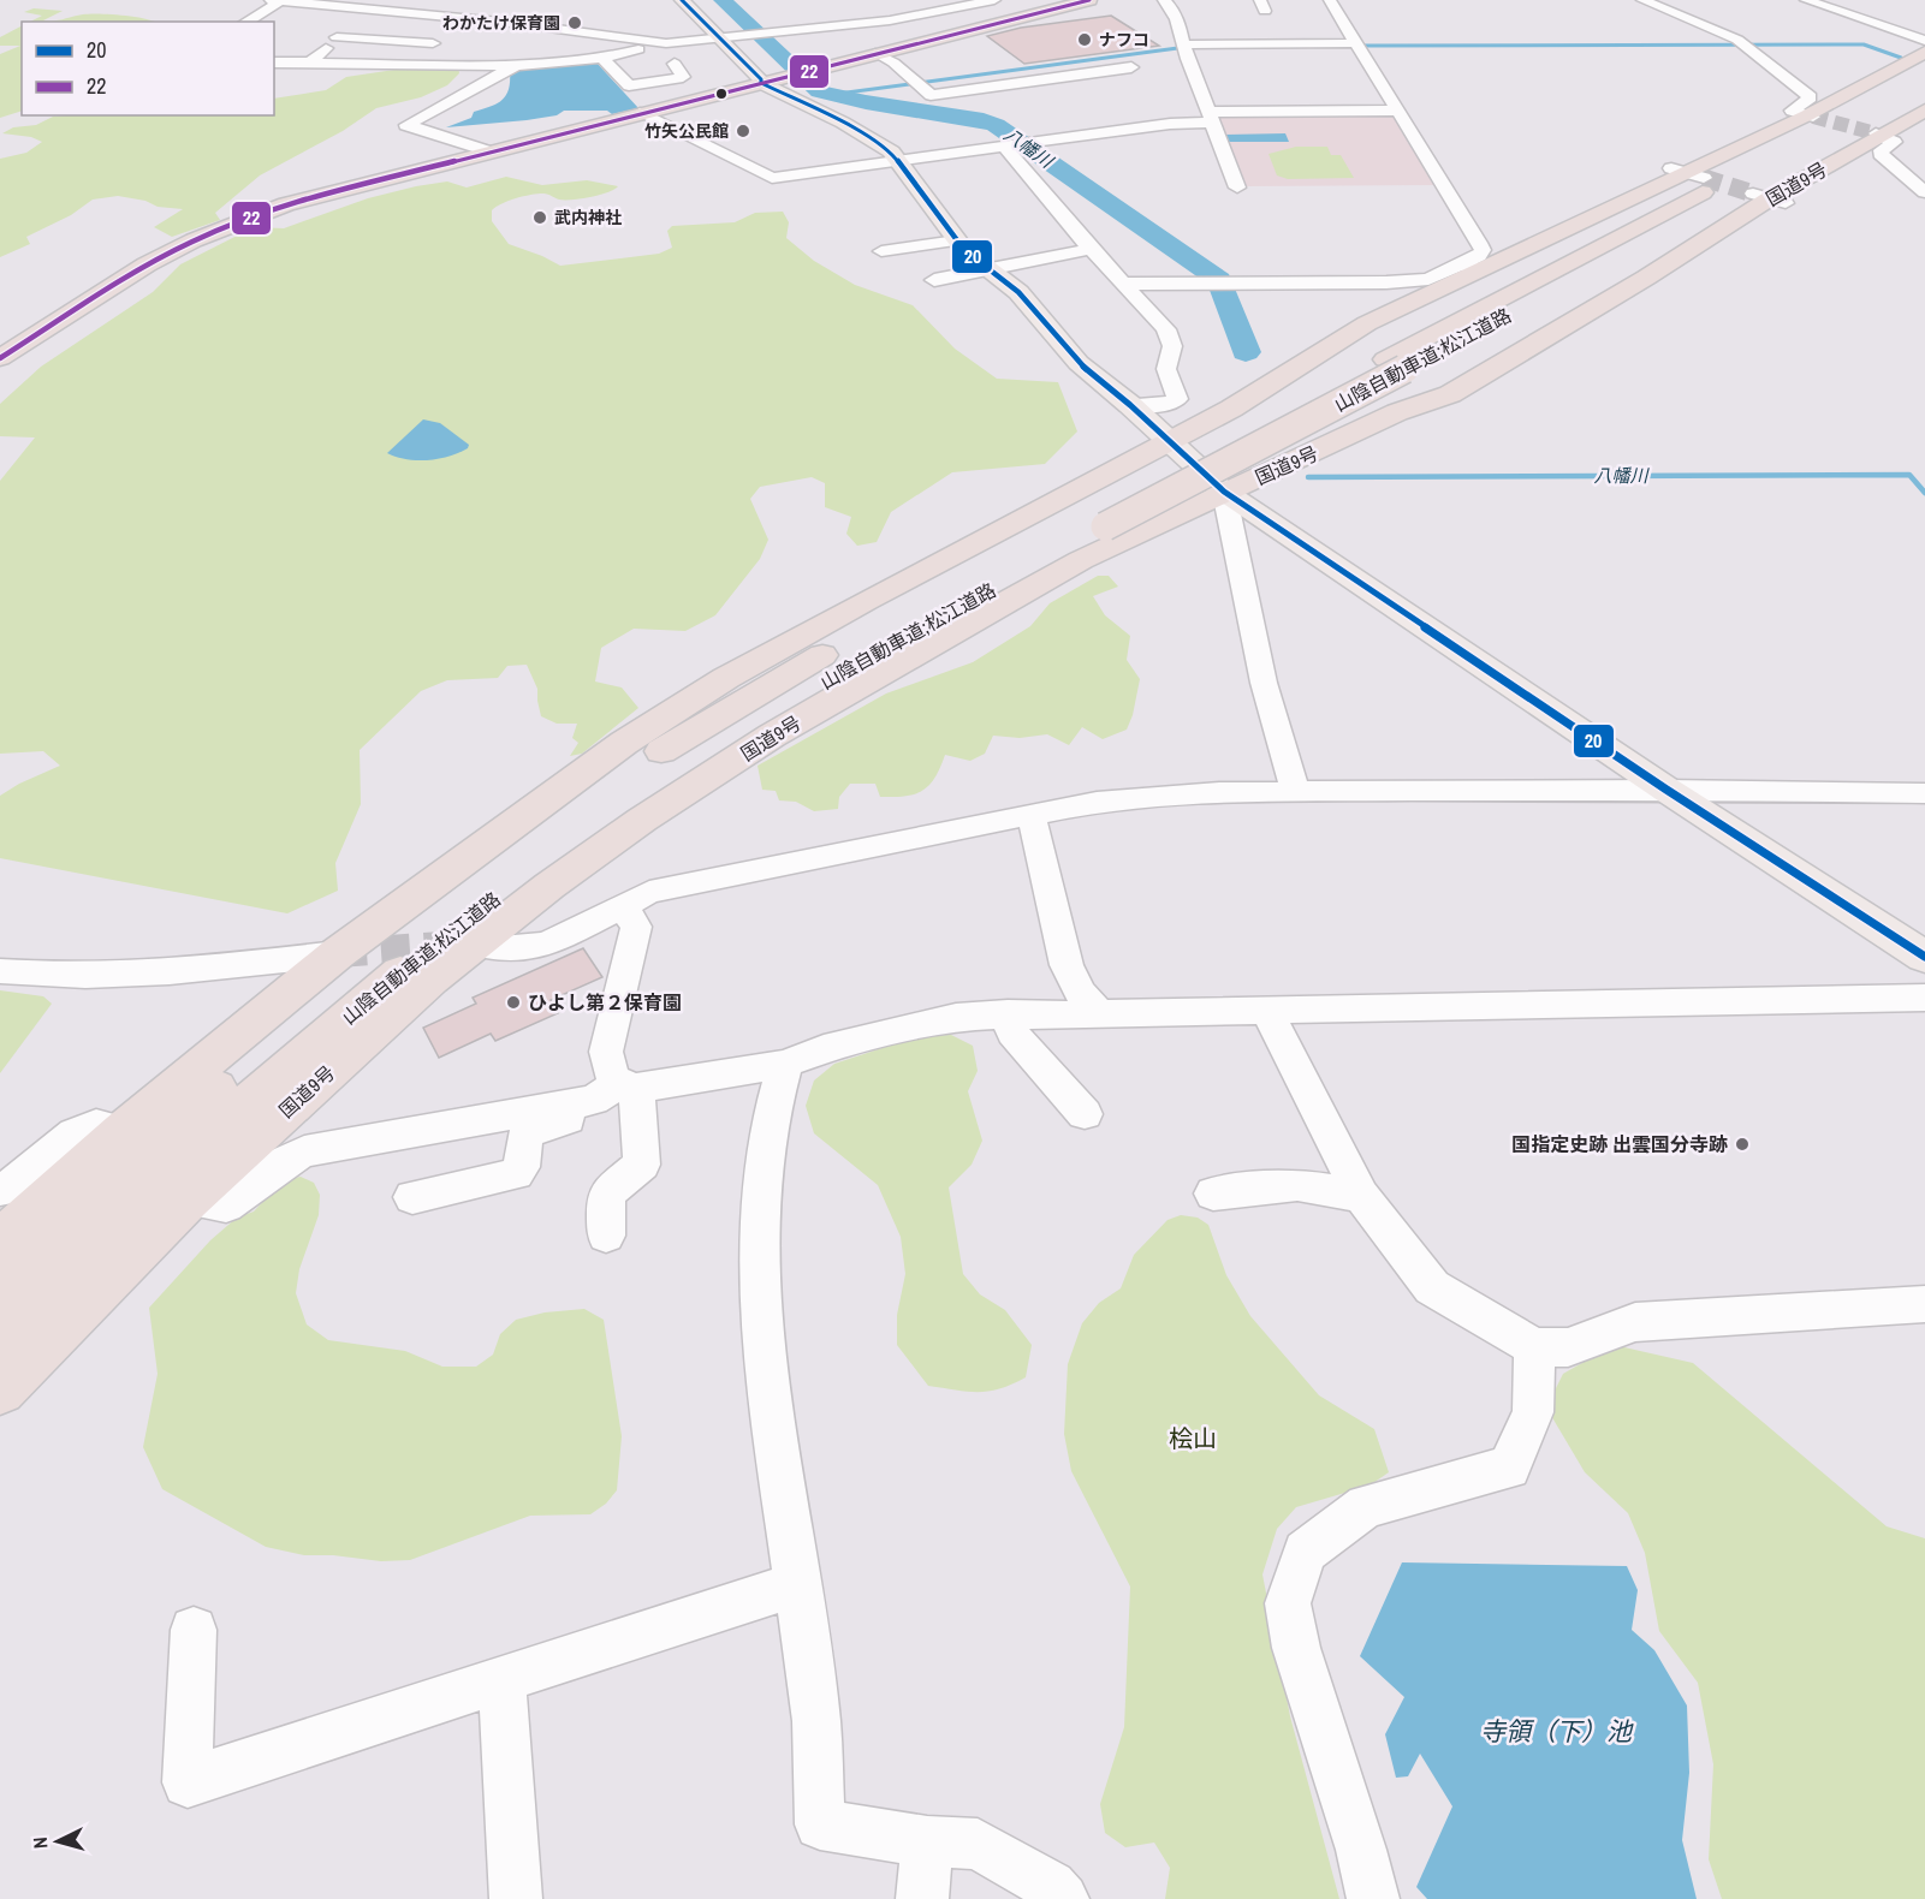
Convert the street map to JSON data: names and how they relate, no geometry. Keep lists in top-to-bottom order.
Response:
{
  "streets": {
    "highway": ["国道9号", "山陰自動車道;松江道路"]
  },
  "crossings": [
    ["国道9号", "山陰自動車道;松江道路"]
  ],
  "water": ["八幡川", "寺領（下）池"],
  "parks": ["桧山"],
  "places": [
    "わかたけ保育園",
    "ナフコ",
    "竹矢公民館",
    "武内神社",
    "ひよし第２保育園",
    "国指定史跡 出雲国分寺跡"
  ],
  "lines": ["transit line 20", "transit line 22"],
  "legend": ["20", "22"],
  "north": "left"
}
